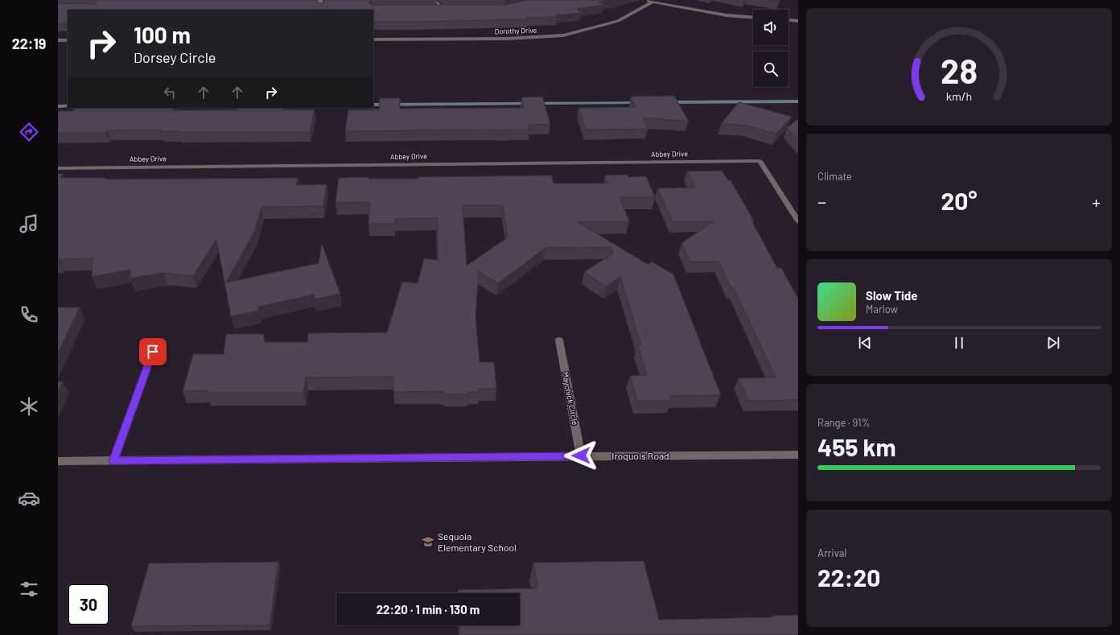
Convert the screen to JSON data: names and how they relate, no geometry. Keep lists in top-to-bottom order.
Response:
{
  "streets": {
    "street": [
      "Dorothy Drive",
      "Abbey Drive",
      "Maychick Circle",
      "Iroquois Road"
    ]
  },
  "crossings": [
    ["Maychick Circle", "Iroquois Road"]
  ],
  "places": {
    "school or university": ["Sequoia Elementary School"]
  },
  "page": {
    "tabs": "22:19",
    "turn": ["100 m", "Dorsey Circle"],
    "tile": [
      "Climate",
      ["Range · 91%", "455 km"],
      ["Arrival", "22:20"]
    ],
    "heat": ["−", "20°", "+"],
    "song": ["Slow Tide", "Marlow"],
    "limit": "30",
    "trip": "22:20 · 1 min · 130 m",
    "gauge": ["28", "km/h"]
  }
}
